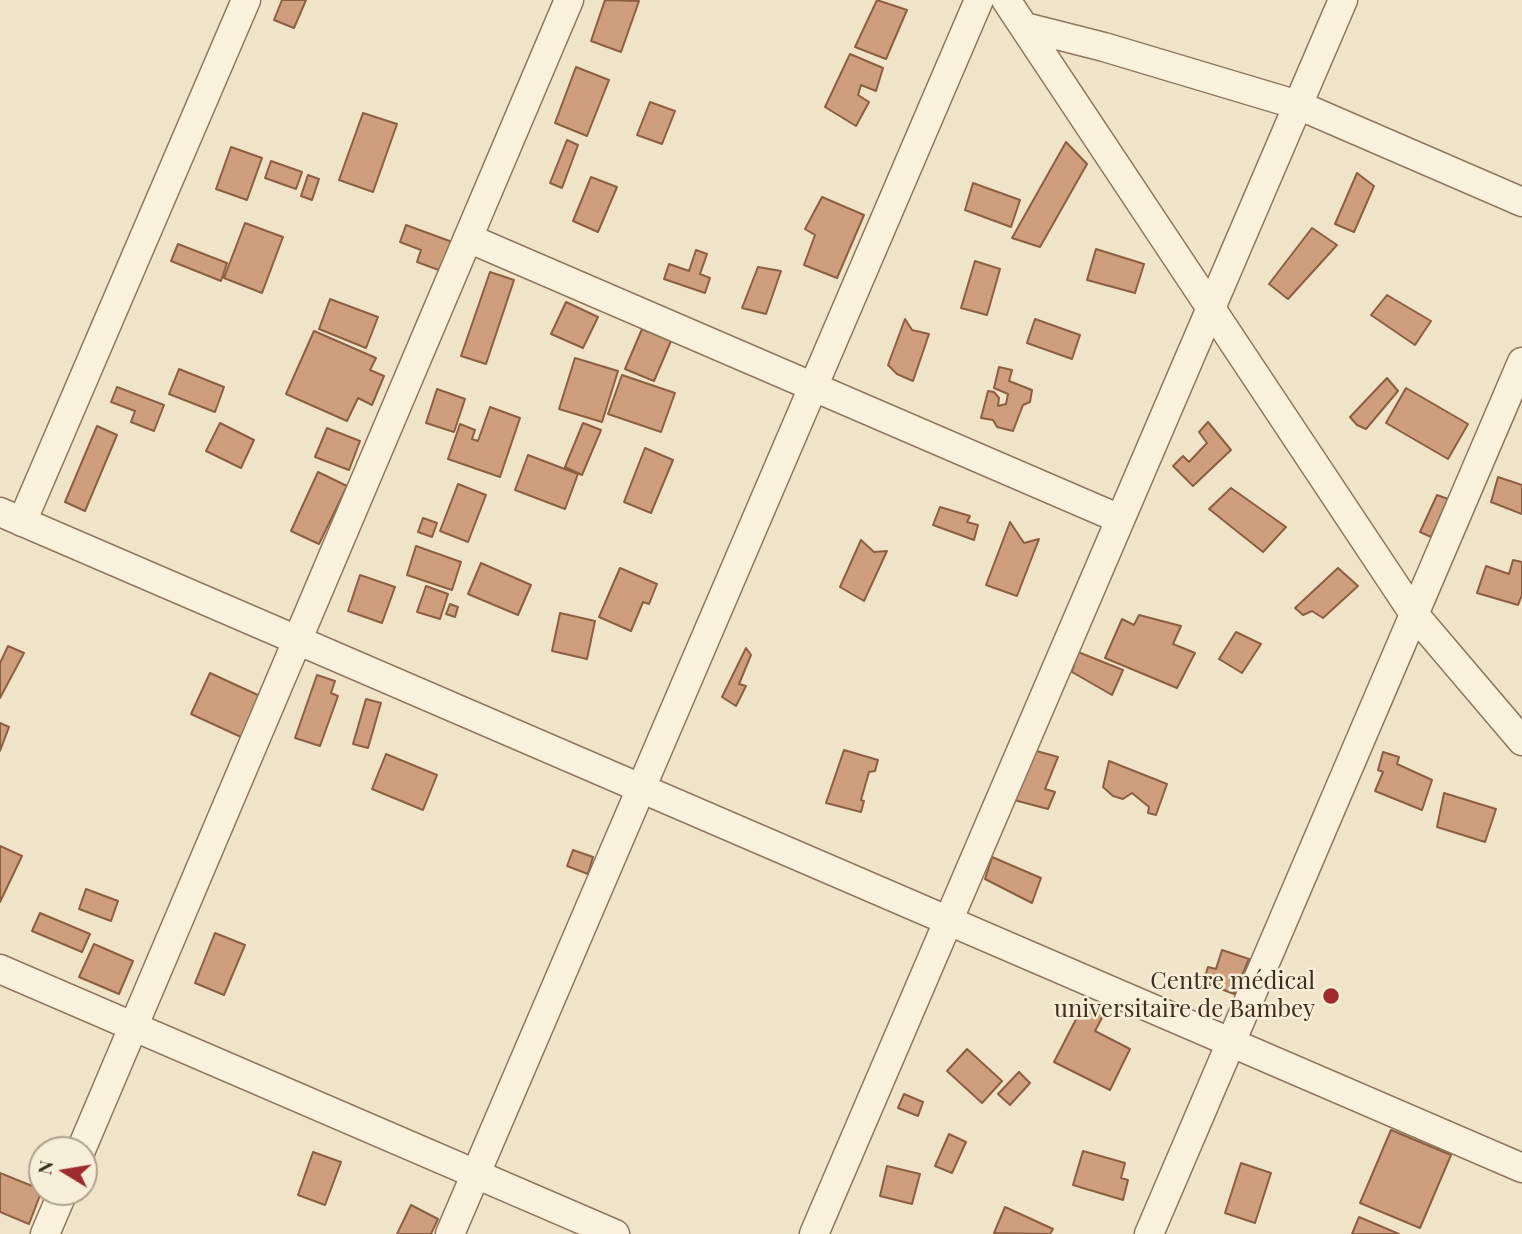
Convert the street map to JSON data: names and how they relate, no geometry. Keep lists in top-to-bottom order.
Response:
{
  "places": ["Centre médical universitaire de Bambey"],
  "north": "left"
}
